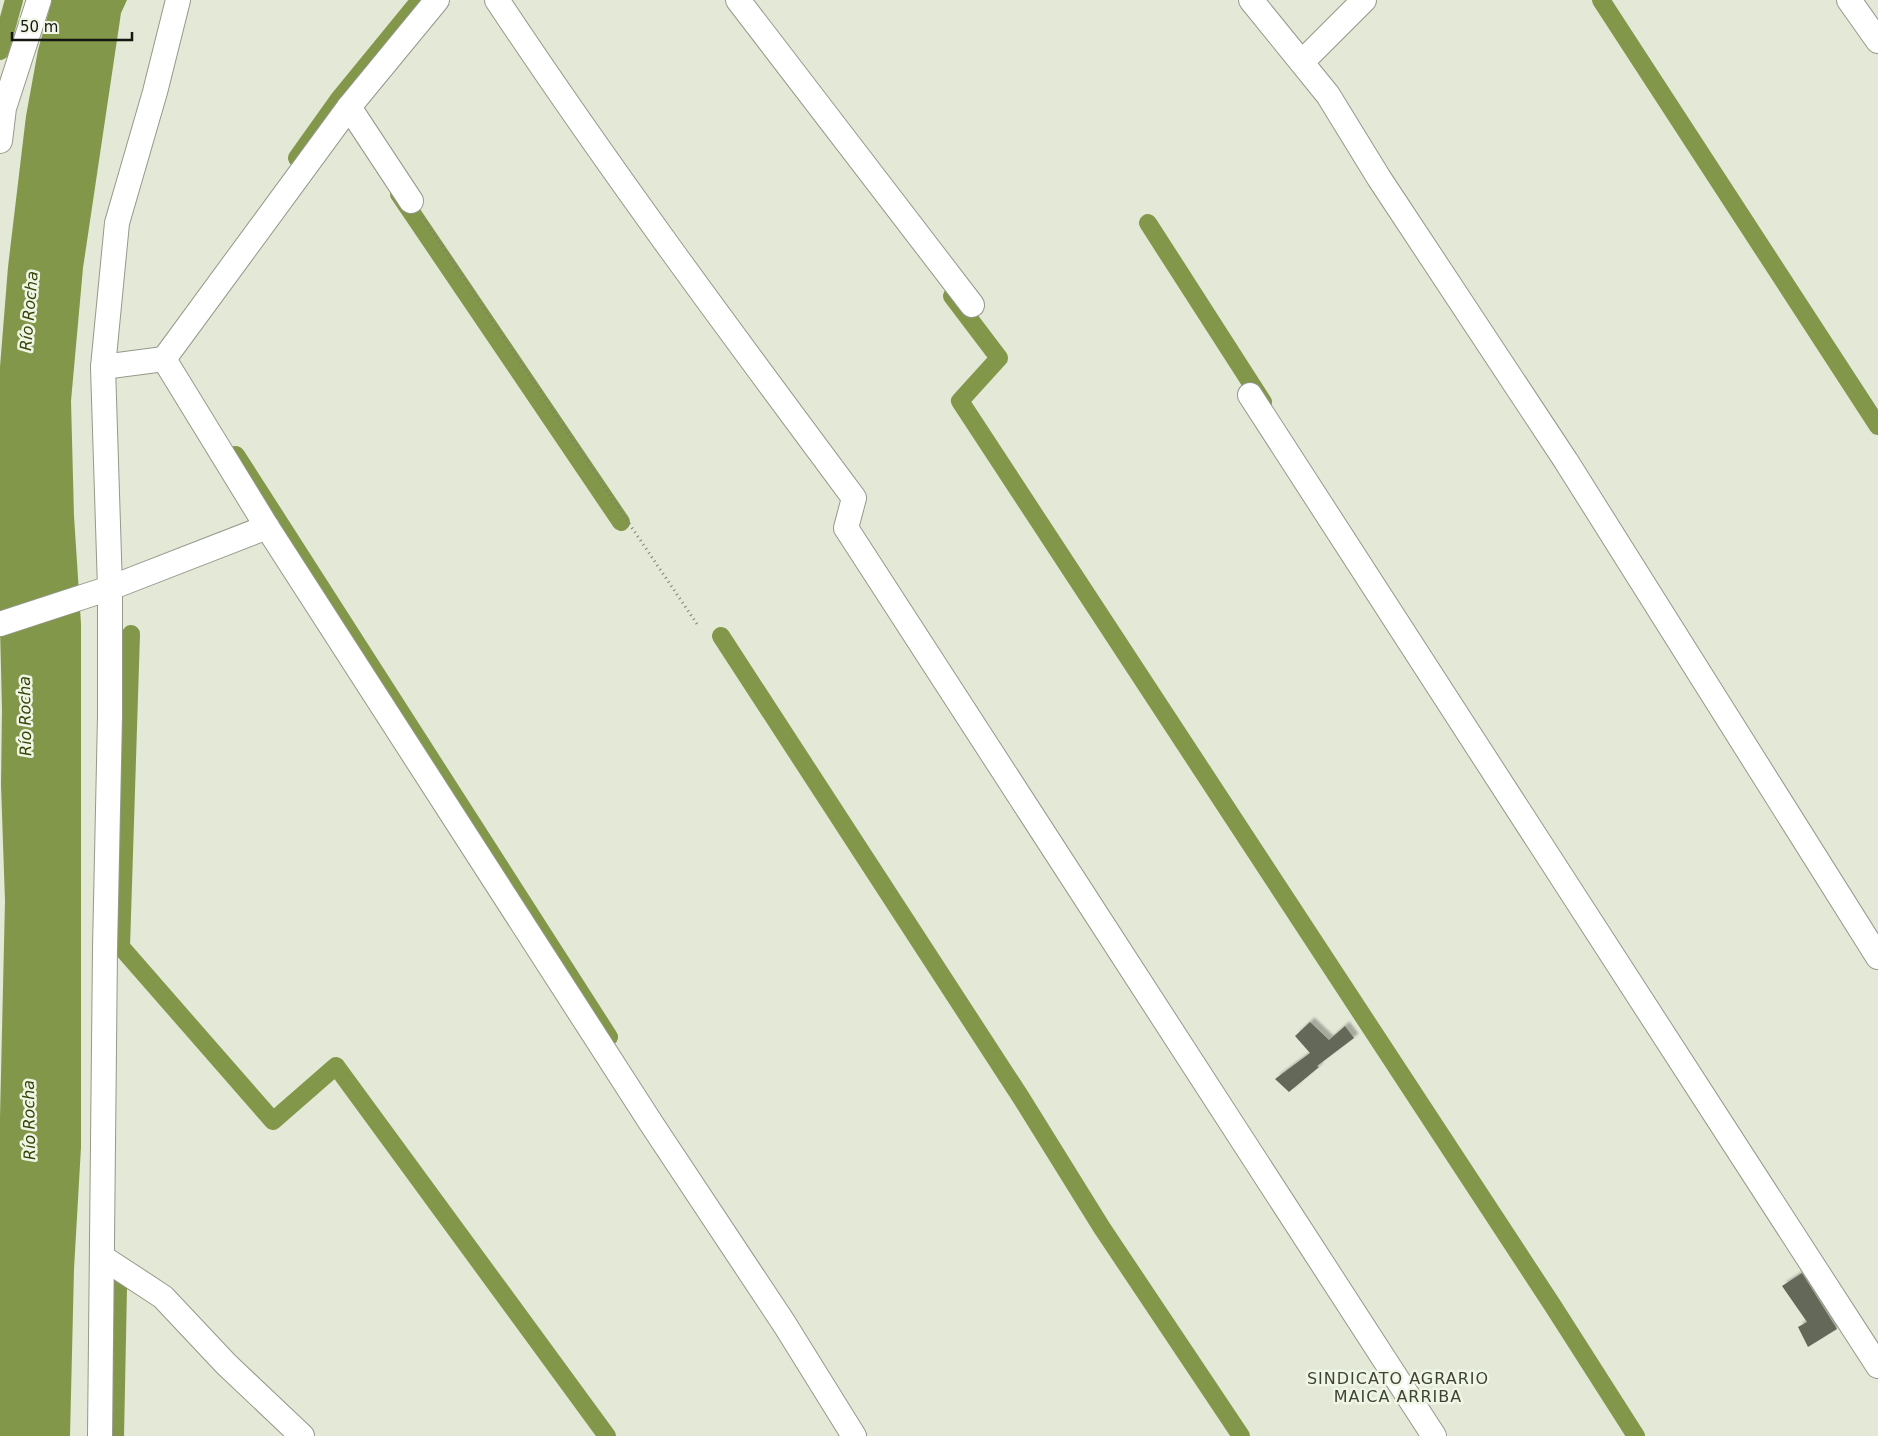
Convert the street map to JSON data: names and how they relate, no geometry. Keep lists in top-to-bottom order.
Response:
{
  "districts": ["SINDICATO AGRARIO MAICA ARRIBA"],
  "water": ["Río Rocha"],
  "scale_bar": "50 m"
}
